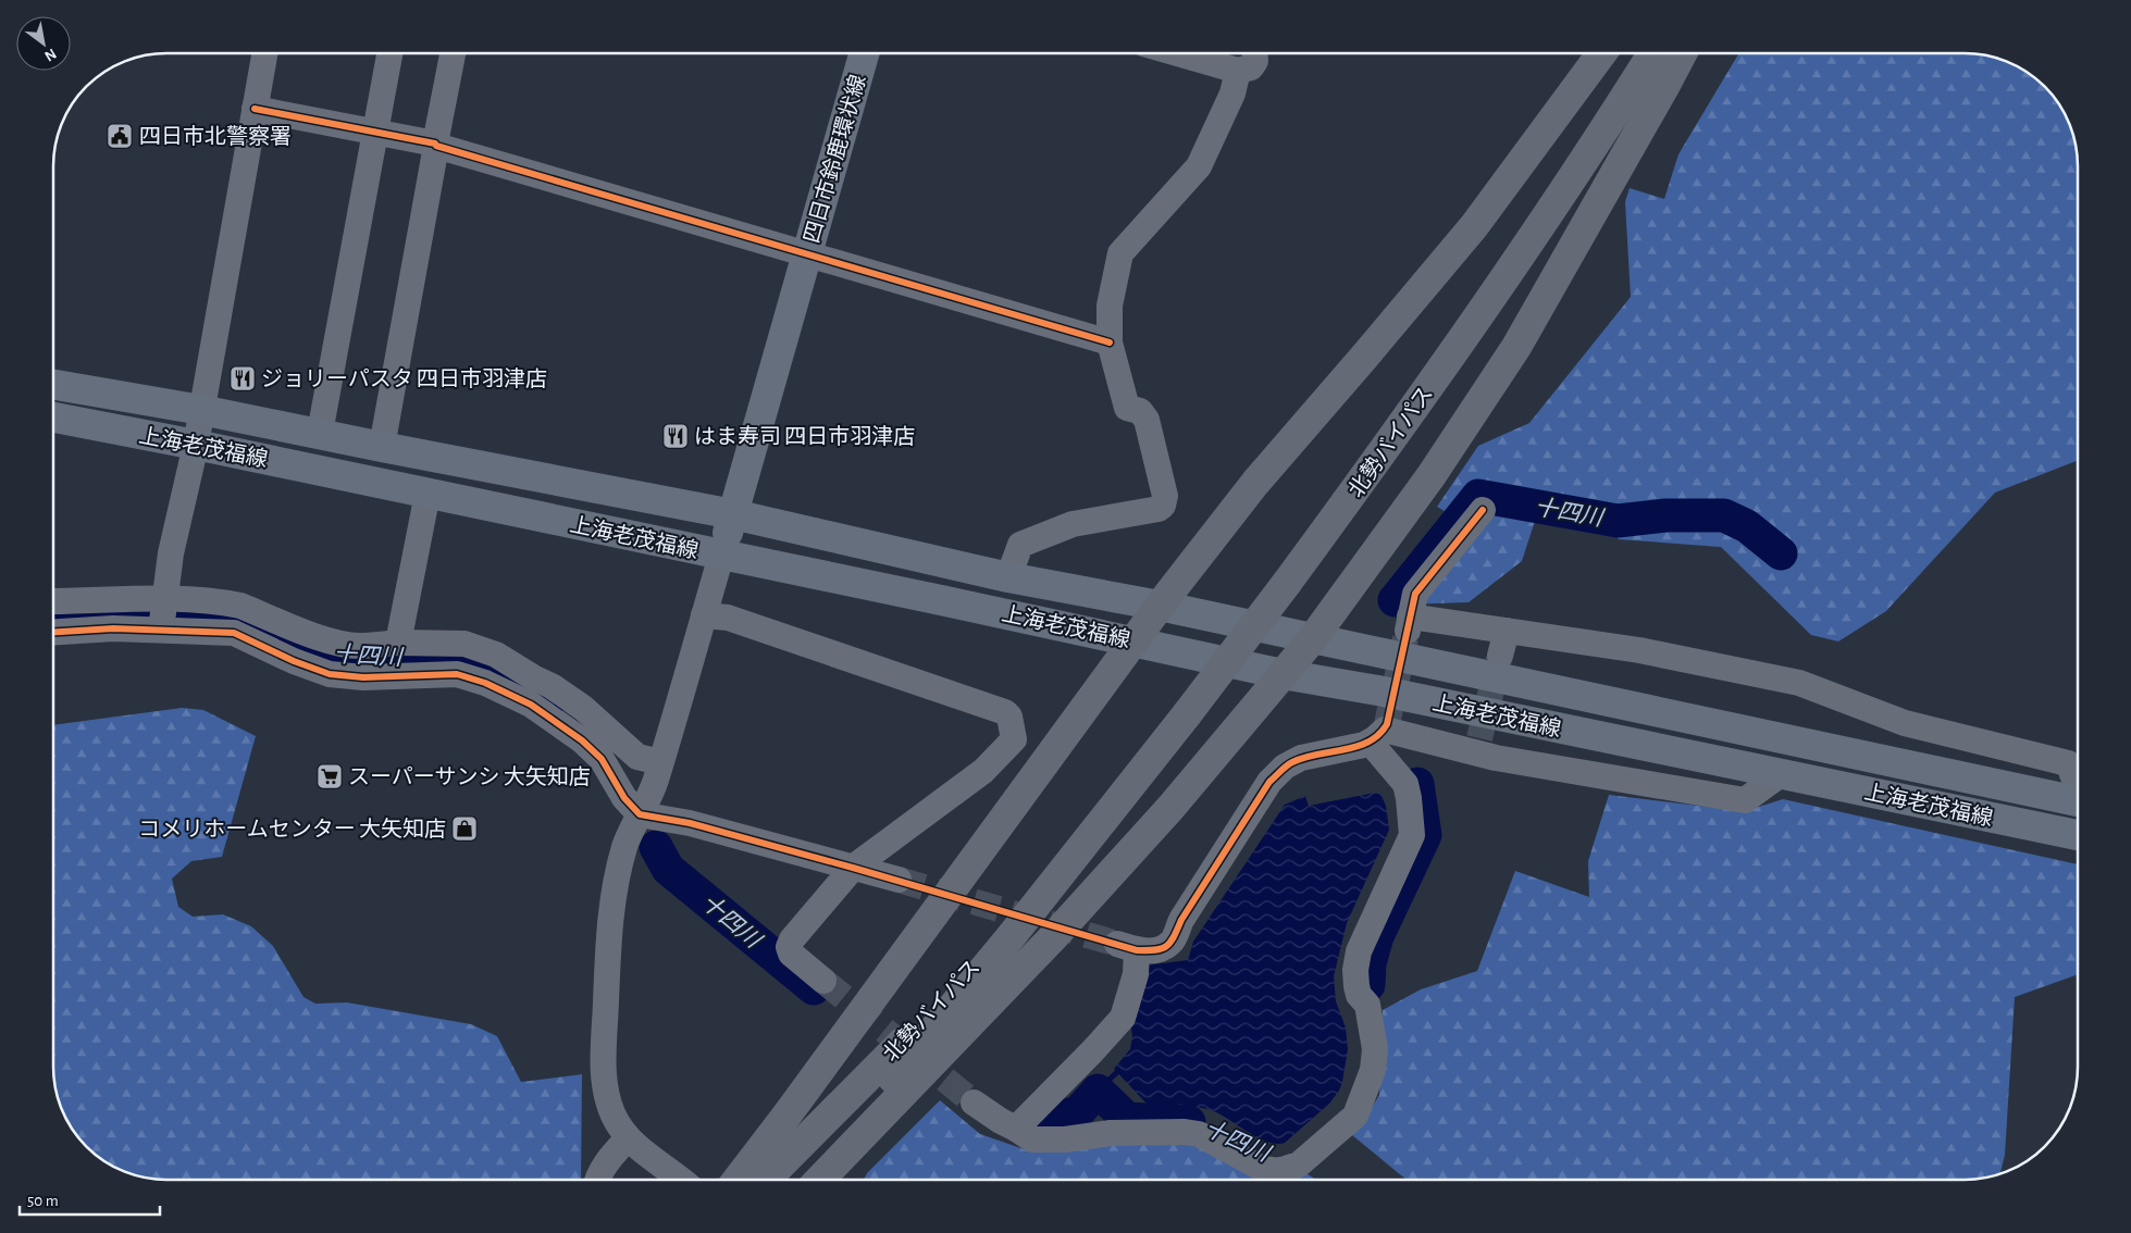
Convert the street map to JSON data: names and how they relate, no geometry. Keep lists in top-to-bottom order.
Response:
{
  "streets": {
    "highway": ["北勢バイパス"],
    "main road": ["四日市鈴鹿環状線", "上海老茂福線"]
  },
  "crossings": [
    ["四日市鈴鹿環状線", "上海老茂福線"]
  ],
  "water": ["十四川"],
  "places": {
    "public building": ["四日市北警察署"],
    "restaurant": ["ジョリーパスタ 四日市羽津店", "はま寿司 四日市羽津店"],
    "supermarket": ["スーパーサンシ 大矢知店"],
    "shop": ["コメリホームセンター 大矢知店"]
  },
  "scale_bar": "50 m",
  "north": "bottom right"
}
